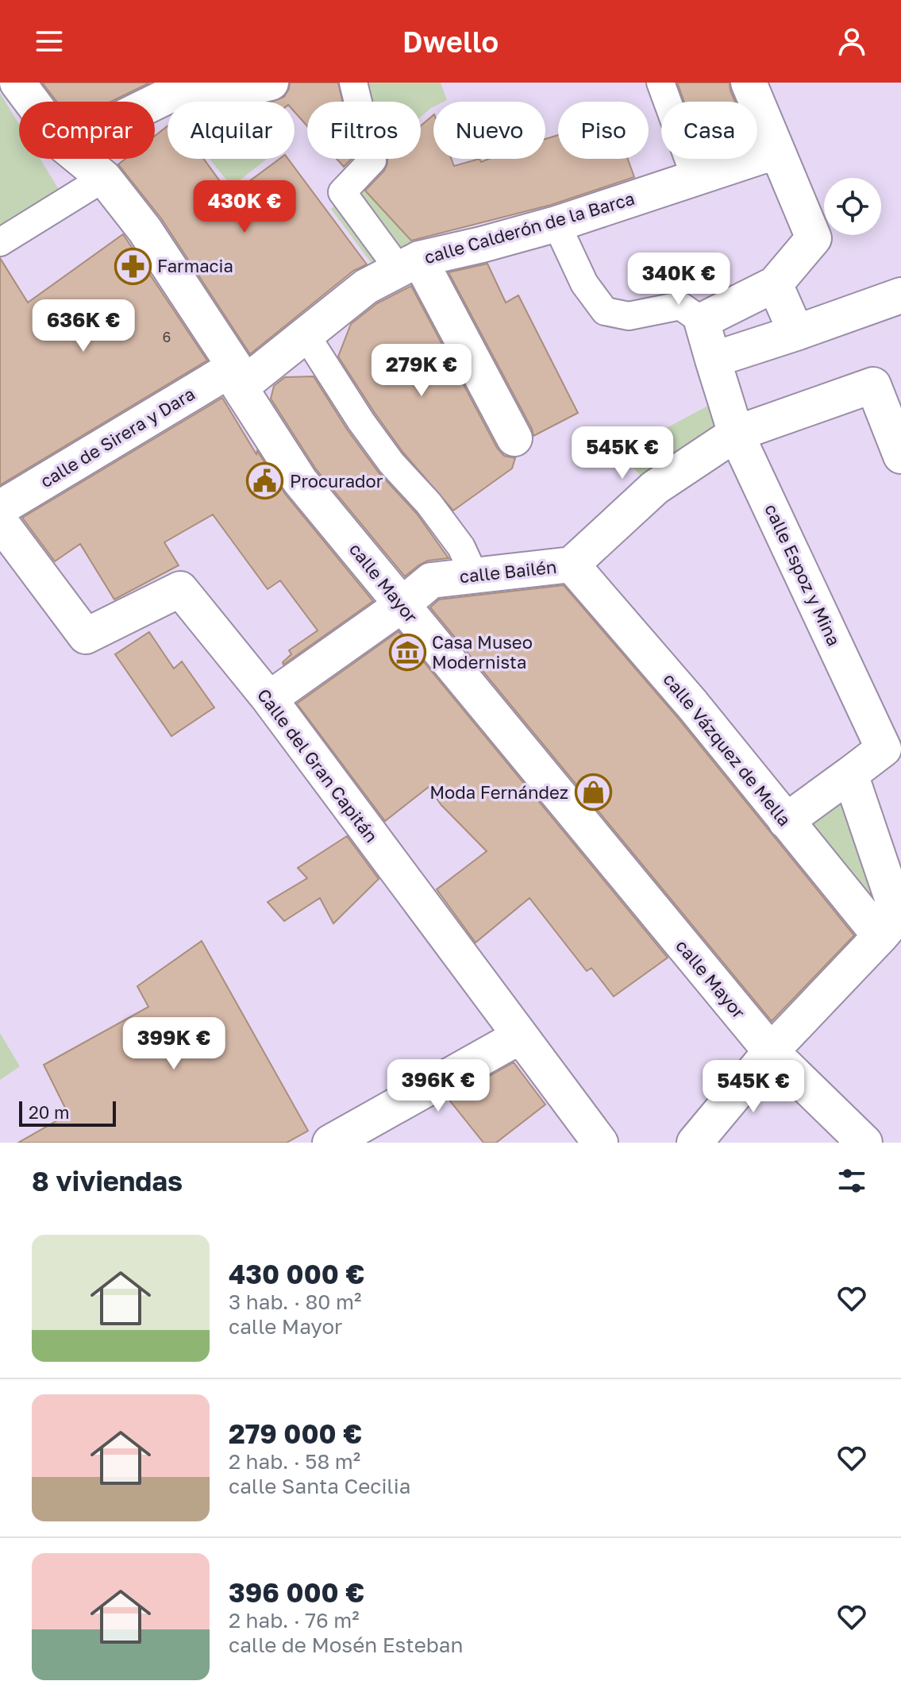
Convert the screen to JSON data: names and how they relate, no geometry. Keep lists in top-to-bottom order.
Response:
{
  "streets": {
    "street": [
      "calle Calderón de la Barca",
      "calle de Sirera y Dara",
      "calle Bailén",
      "calle Espoz y Mina",
      "calle Mayor",
      "calle Vázquez de Mella",
      "Calle del Gran Capitán"
    ]
  },
  "crossings": [
    ["calle Calderón de la Barca", "calle de Sirera y Dara"],
    ["calle Calderón de la Barca", "calle Mayor"],
    ["calle de Sirera y Dara", "calle Mayor"],
    ["calle Bailén", "calle Espoz y Mina"],
    ["calle Bailén", "calle Mayor"],
    ["calle Bailén", "calle Vázquez de Mella"],
    ["calle Bailén", "Calle del Gran Capitán"],
    ["calle Espoz y Mina", "calle Vázquez de Mella"]
  ],
  "places": {
    "pharmacy": ["Farmacia"],
    "public building": ["Procurador"],
    "museum": ["Casa Museo Modernista"],
    "shop": ["Moda Fernández"]
  },
  "house_numbers": ["6"],
  "scale_bar": "20 m",
  "page": {
    "header": "Dwello",
    "chip": [
      "Comprar",
      "Alquilar",
      "Filtros",
      "Nuevo",
      "Piso",
      "Casa"
    ],
    "price": [
      "430K €",
      "340K €",
      "636K €",
      "279K €",
      "545K €",
      "399K €",
      "396K €",
      "545K €"
    ],
    "scale": "20 m",
    "heading": "8 viviendas",
    "list": [
      {
        "name": "430 000 €",
        "note": "3 hab. · 80 m² · calle Mayor"
      },
      {
        "name": "279 000 €",
        "note": "2 hab. · 58 m² · calle Santa Cecilia"
      },
      {
        "name": "396 000 €",
        "note": "2 hab. · 76 m² · calle de Mosén Esteban"
      }
    ]
  }
}
